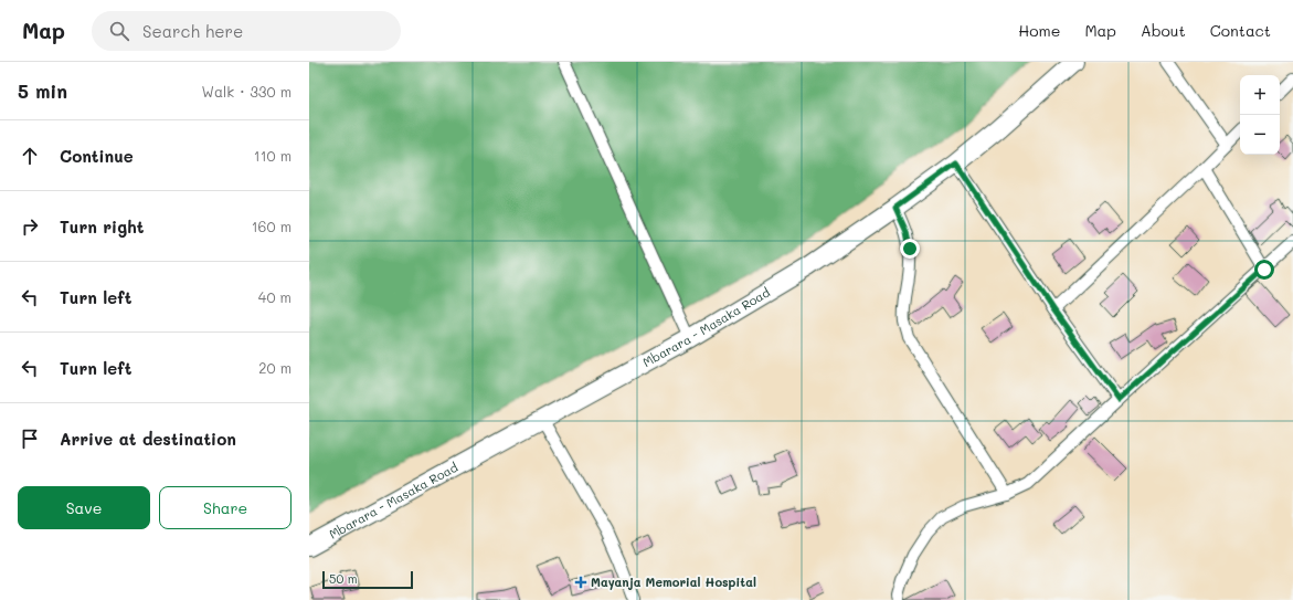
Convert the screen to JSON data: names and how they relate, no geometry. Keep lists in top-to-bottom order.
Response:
{
  "streets": {
    "main road": ["Mbarara - Masaka Road"]
  },
  "places": {
    "health": ["Mayanja Memorial Hospital"]
  },
  "scale_bar": "50 m",
  "page": {
    "header": "Map",
    "search": "Search here",
    "nav": [
      "Home",
      "Map",
      "About",
      "Contact"
    ],
    "heading": ["5 min", "Walk · 330 m"],
    "map_buttons": ["+", "−"],
    "list": [
      ["Continue", "110 m"],
      ["Turn right", "160 m"],
      ["Turn left", "40 m"],
      ["Turn left", "20 m"],
      "Arrive at destination"
    ],
    "buttons": ["Save", "Share"],
    "scale": "50 m"
  }
}
